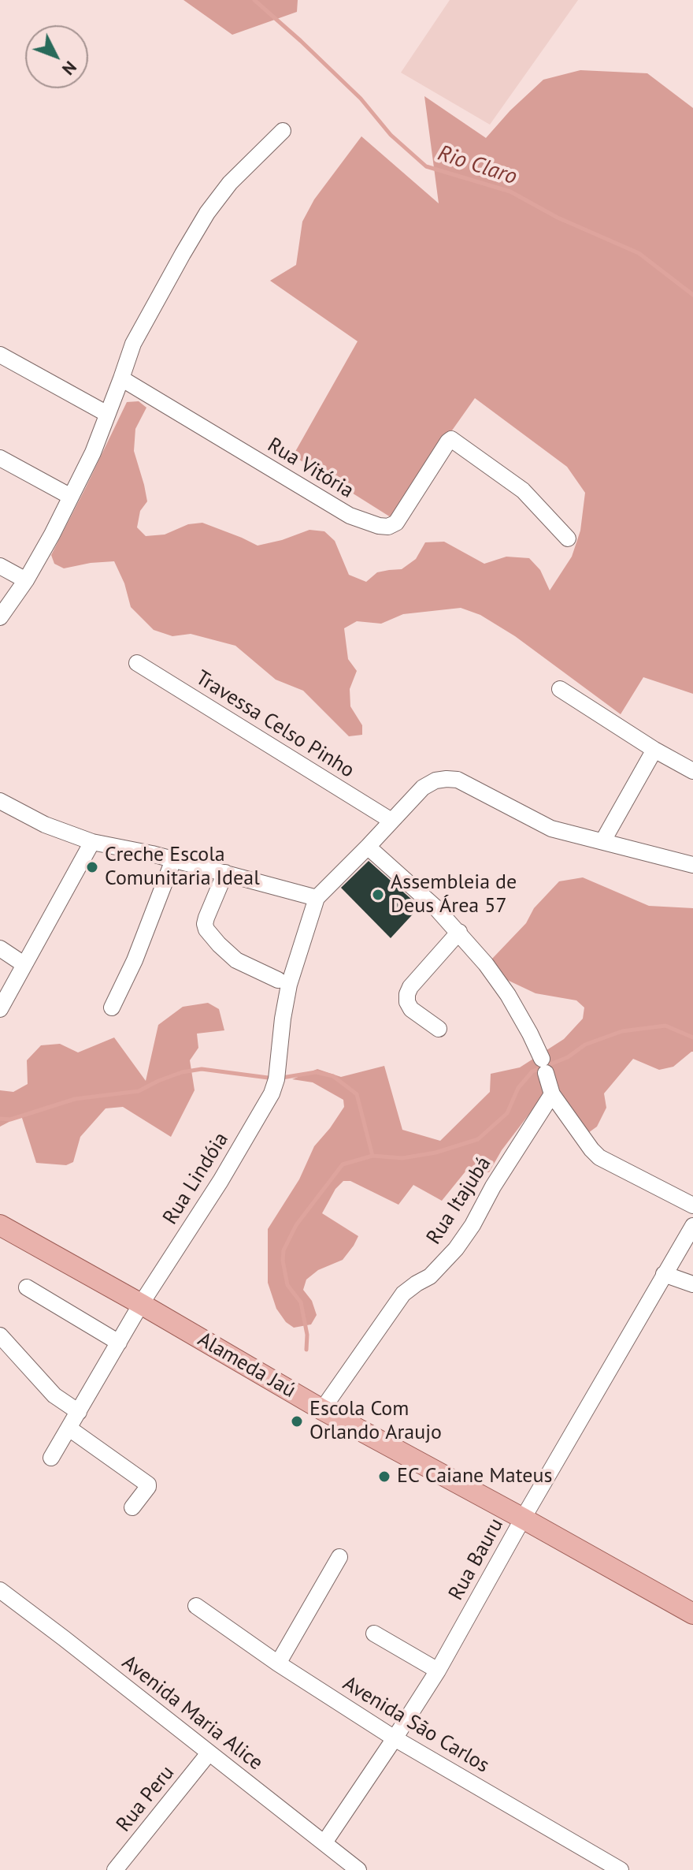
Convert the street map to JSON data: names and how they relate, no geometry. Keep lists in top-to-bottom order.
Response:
{
  "streets": {
    "main road": ["Alameda Jaú"],
    "street": [
      "Rua Vitória",
      "Travessa Celso Pinho",
      "Rua Lindóia",
      "Rua Itajubá",
      "Rua Bauru",
      "Avenida Maria Alice",
      "Avenida São Carlos",
      "Rua Peru"
    ]
  },
  "crossings": [
    ["Rua Lindóia", "Alameda Jaú"],
    ["Rua Itajubá", "Alameda Jaú"],
    ["Alameda Jaú", "Rua Bauru"],
    ["Rua Bauru", "Avenida Maria Alice"],
    ["Rua Bauru", "Avenida São Carlos"],
    ["Avenida Maria Alice", "Rua Peru"]
  ],
  "water": ["Rio Claro"],
  "places": [
    "Creche Escola Comunitaria Ideal",
    "Assembleia de Deus Área 57",
    "Escola Com Orlando Araujo",
    "EC Caiane Mateus"
  ],
  "north": "bottom right"
}
